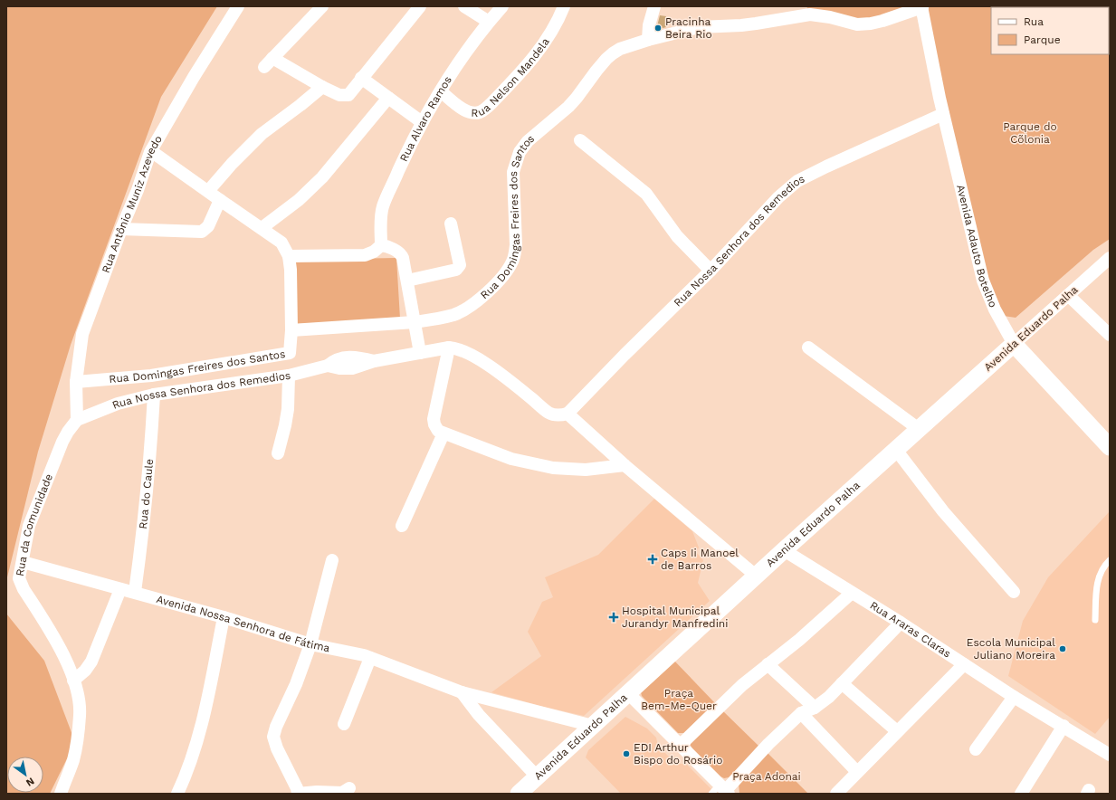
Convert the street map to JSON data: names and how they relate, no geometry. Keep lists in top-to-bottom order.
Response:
{
  "streets": {
    "street": [
      "Rua Nelson Mandela",
      "Rua Alvaro Ramos",
      "Rua Antônio Muniz Azevedo",
      "Rua Domingas Freires dos Santos",
      "Rua Nossa Senhora dos Remedios",
      "Avenida Adauto Botelho",
      "Avenida Eduardo Palha",
      "Rua do Caule",
      "Rua da Comunidade",
      "Avenida Nossa Senhora de Fátima",
      "Rua Araras Claras"
    ]
  },
  "crossings": [
    ["Rua Nelson Mandela", "Rua Alvaro Ramos"],
    ["Rua Antônio Muniz Azevedo", "Rua Domingas Freires dos Santos"],
    ["Rua Antônio Muniz Azevedo", "Rua Nossa Senhora dos Remedios"],
    ["Rua Antônio Muniz Azevedo", "Rua da Comunidade"],
    ["Rua Domingas Freires dos Santos", "Avenida Adauto Botelho"],
    ["Rua Nossa Senhora dos Remedios", "Avenida Adauto Botelho"],
    ["Rua Nossa Senhora dos Remedios", "Rua do Caule"],
    ["Rua Nossa Senhora dos Remedios", "Rua da Comunidade"],
    ["Avenida Adauto Botelho", "Avenida Eduardo Palha"],
    ["Avenida Eduardo Palha", "Avenida Nossa Senhora de Fátima"],
    ["Avenida Eduardo Palha", "Rua Araras Claras"],
    ["Rua do Caule", "Avenida Nossa Senhora de Fátima"],
    ["Rua da Comunidade", "Avenida Nossa Senhora de Fátima"]
  ],
  "parks": ["Parque do Cõlonia", "Praça Bem-Me-Quer", "Praça Adonai"],
  "places": {
    "other": ["Pracinha Beira Rio", "Escola Municipal Juliano Moreira", "EDI Arthur Bispo do Rosário"],
    "health": ["Caps Ii Manoel de Barros", "Hospital Municipal Jurandyr Manfredini"]
  },
  "legend": ["Rua", "Parque"],
  "north": "bottom right"
}
